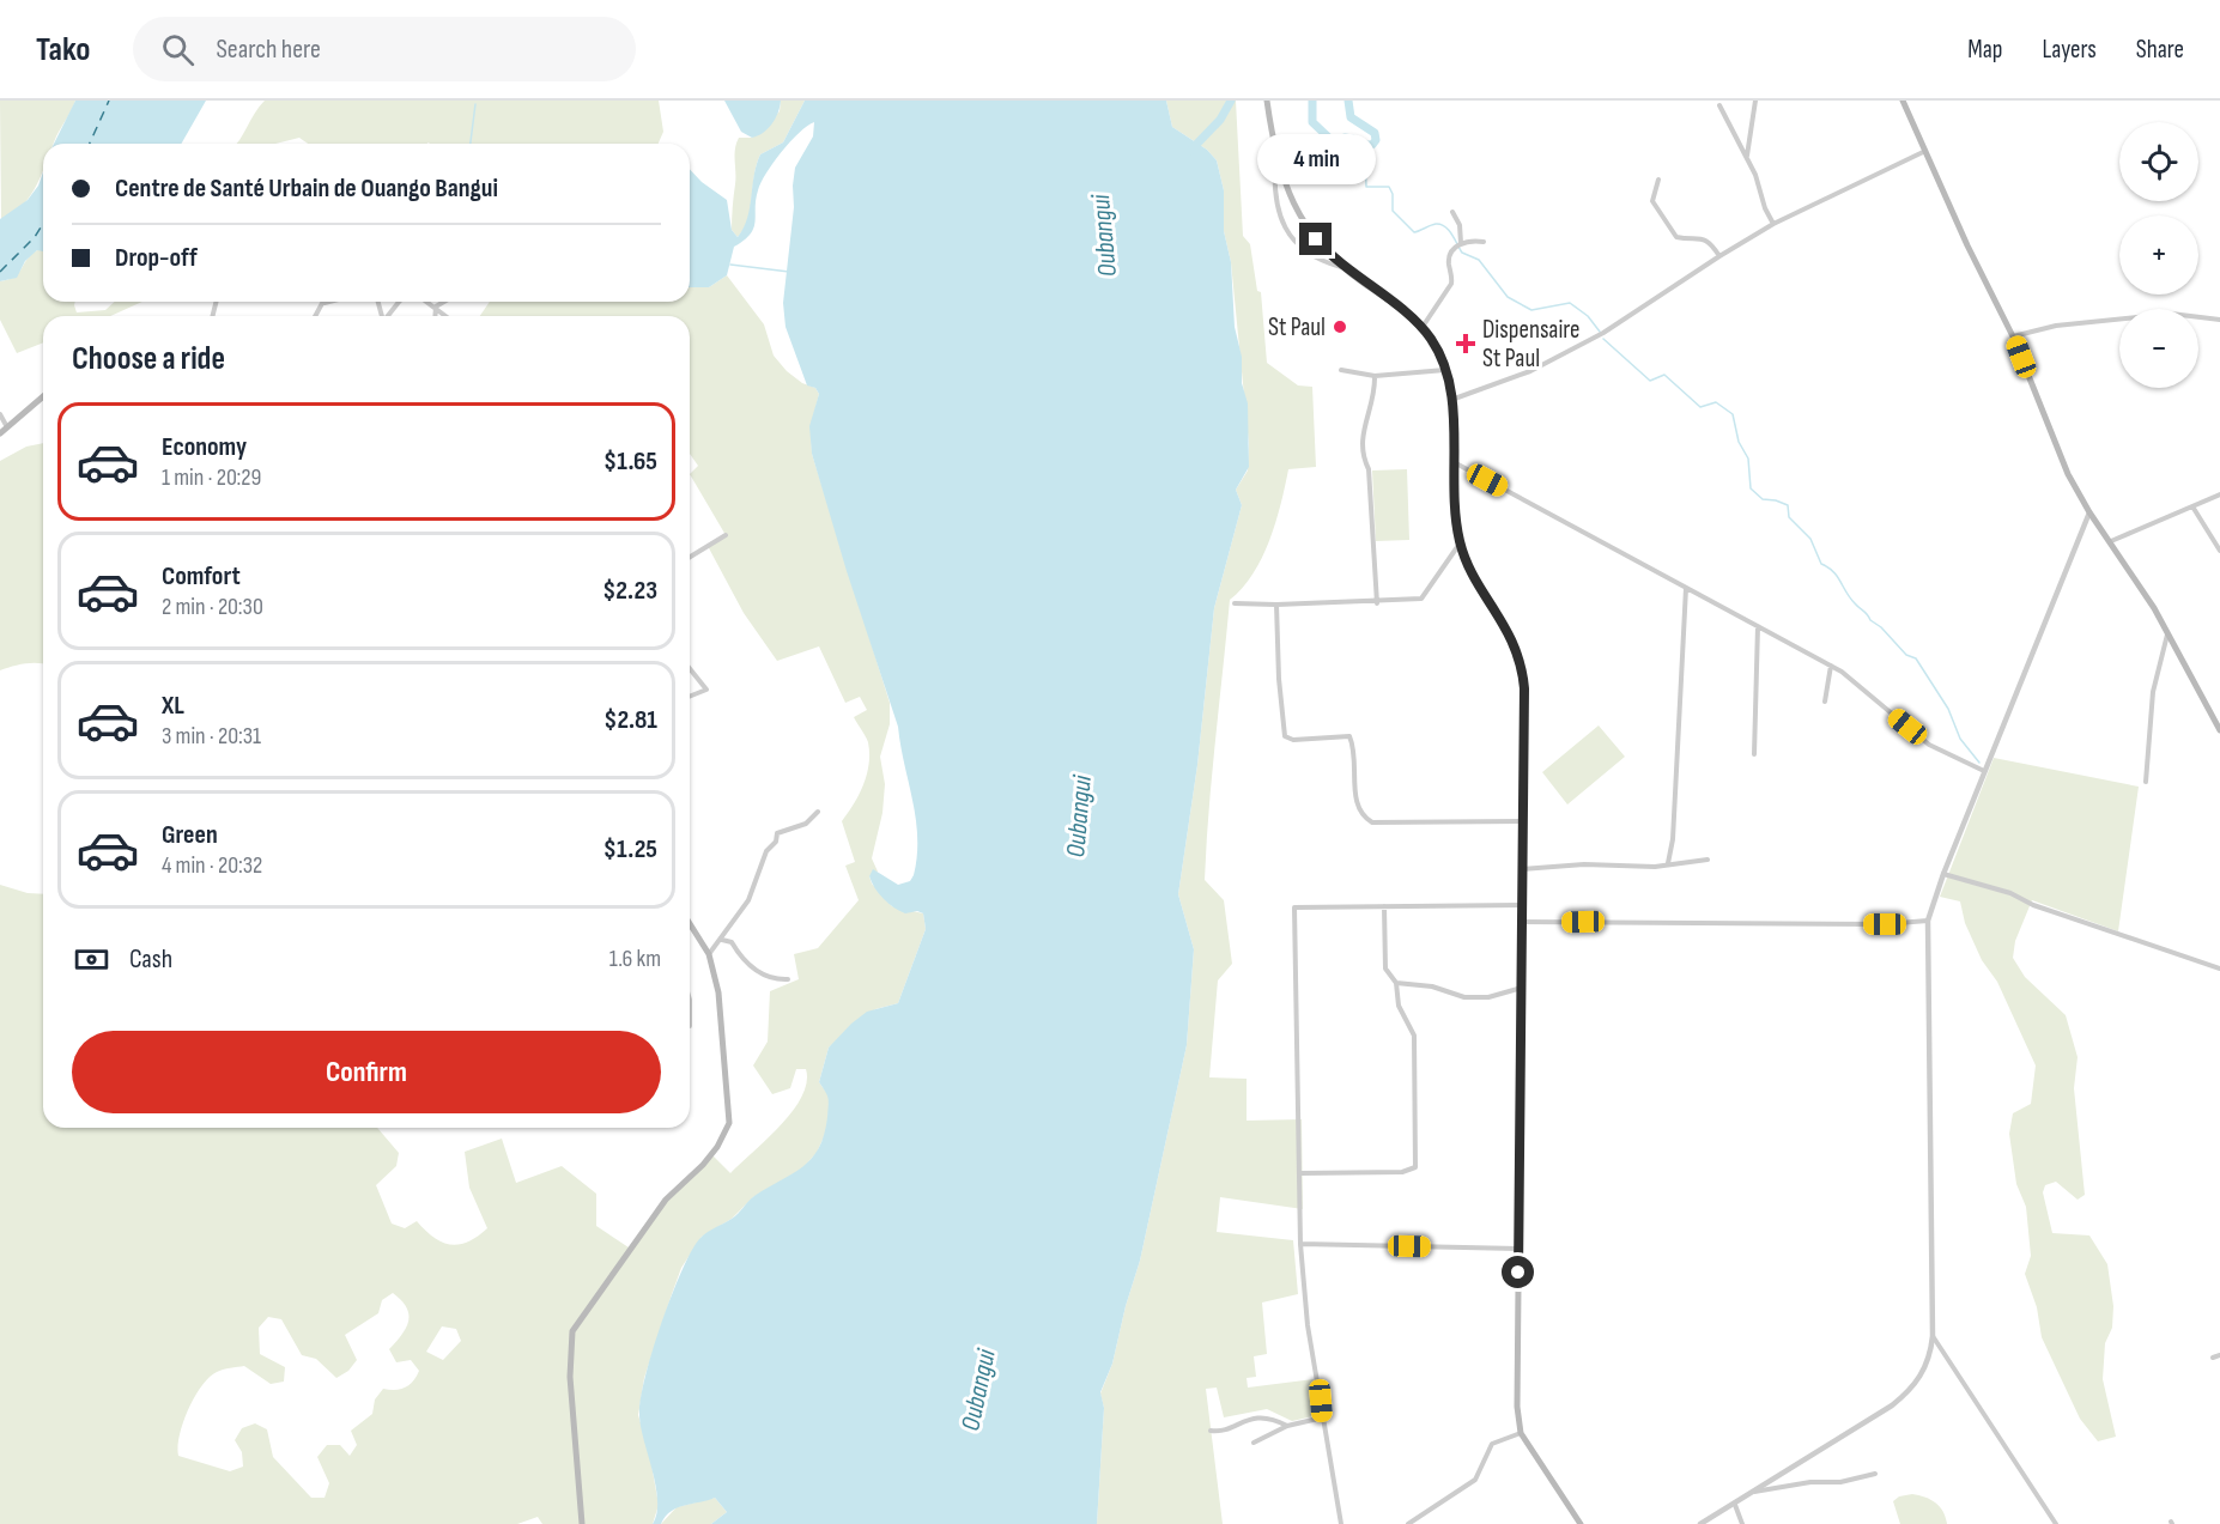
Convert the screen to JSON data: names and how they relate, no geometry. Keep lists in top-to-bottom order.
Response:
{
  "water": ["Oubangui"],
  "places": {
    "other": ["St Paul"],
    "health": ["Dispensaire St Paul"]
  },
  "page": {
    "header": "Tako",
    "search": "Search here",
    "nav": ["Map", "Layers", "Share"],
    "map_buttons": ["+", "−"],
    "bubble": "4 min",
    "banner": ["Centre de Santé Urbain de Ouango Bangui", "Drop-off"],
    "heading": "Choose a ride",
    "list": [
      {
        "name": "Economy",
        "note": "1 min · 20:29",
        "value": "$1.65"
      },
      {
        "name": "Comfort",
        "note": "2 min · 20:30",
        "value": "$2.23"
      },
      {
        "name": "XL",
        "note": "3 min · 20:31",
        "value": "$2.81"
      },
      {
        "name": "Green",
        "note": "4 min · 20:32",
        "value": "$1.25"
      }
    ],
    "pay": ["Cash", "1.6 km"],
    "buttons": "Confirm"
  }
}
